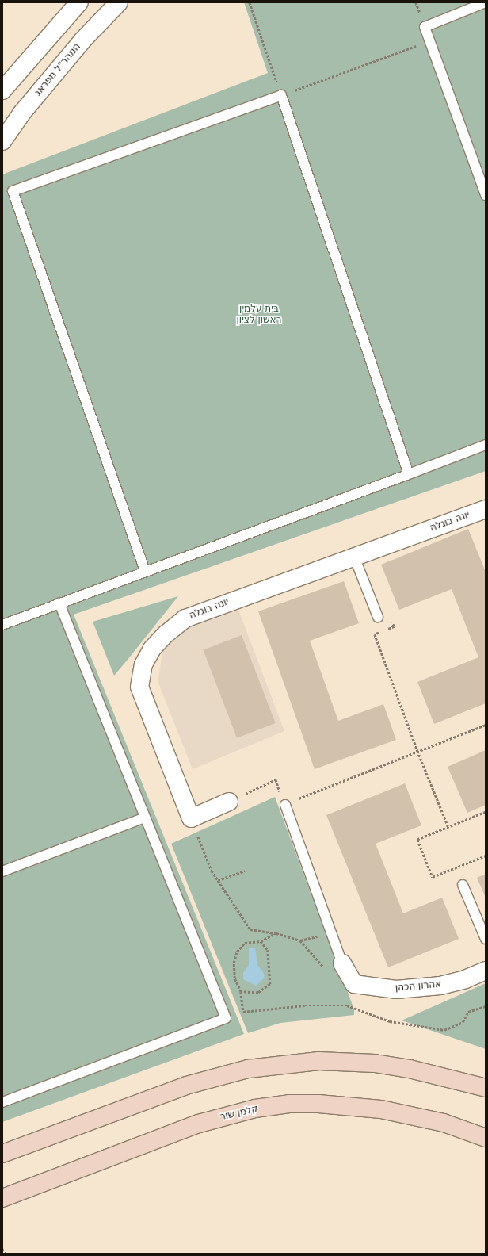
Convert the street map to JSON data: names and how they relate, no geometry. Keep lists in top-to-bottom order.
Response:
{
  "streets": {
    "main road": ["קלמן שור"],
    "street": ["המהר\"ל מפראג", "יונה בוגלה", "אהרון הכהן"]
  },
  "parks": ["בית עלמין ראשון לציון"]
}
